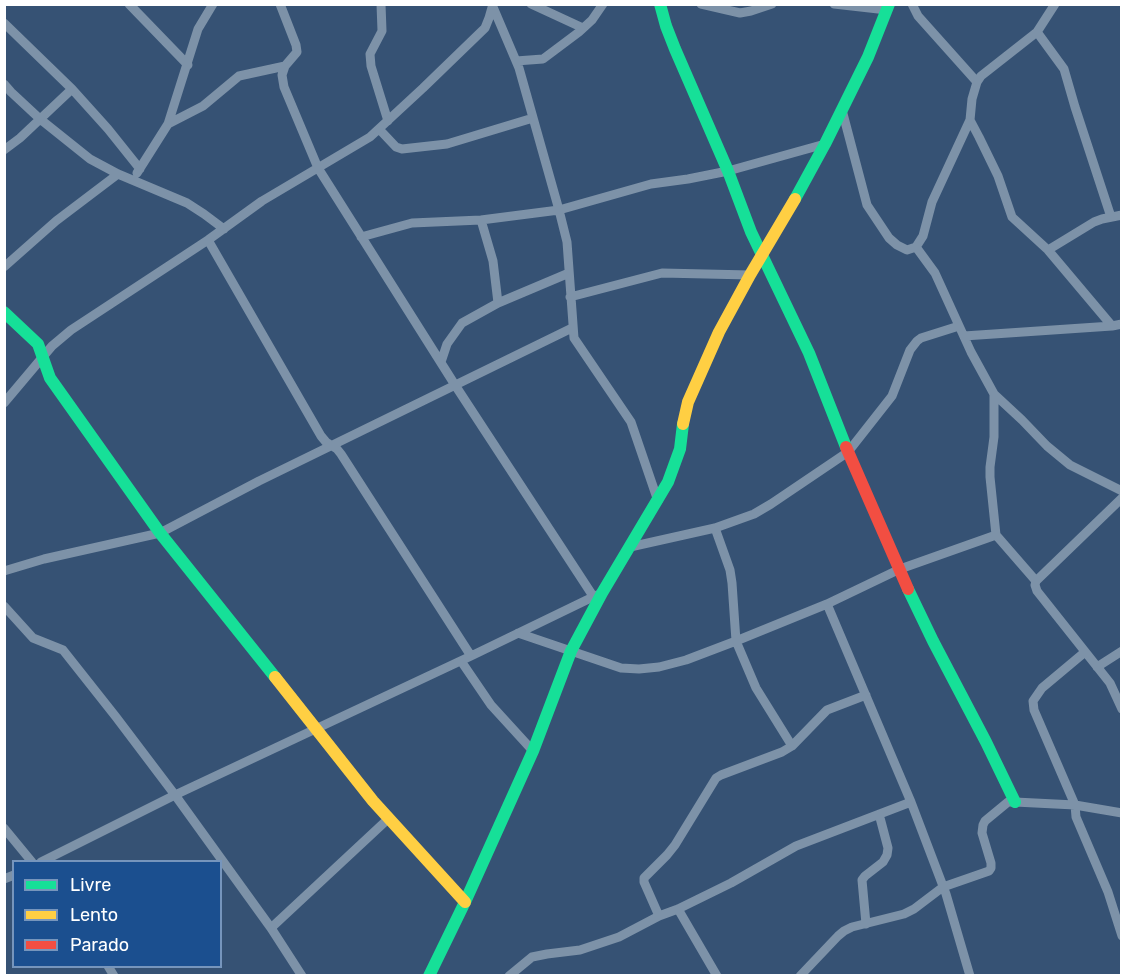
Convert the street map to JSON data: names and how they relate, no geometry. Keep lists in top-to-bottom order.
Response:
{
  "legend": ["Livre", "Lento", "Parado"]
}
